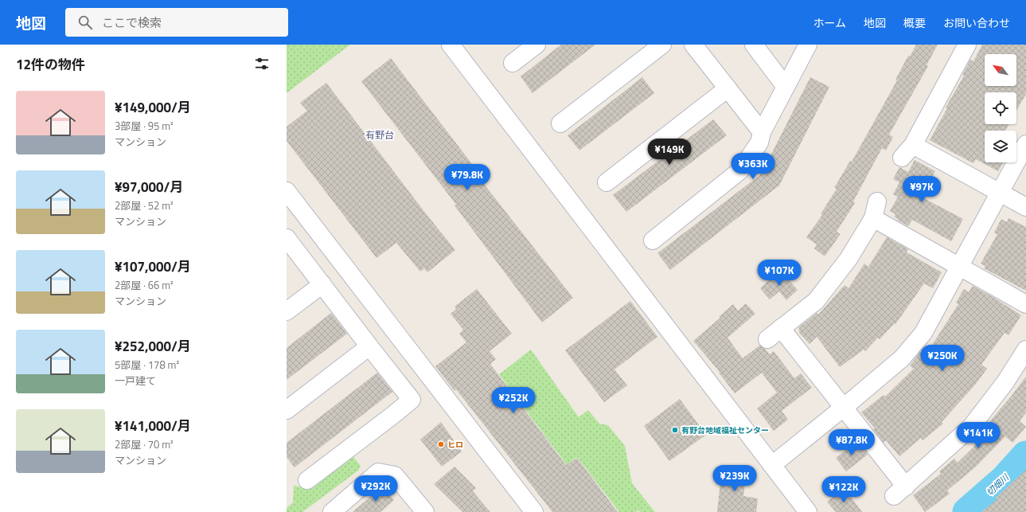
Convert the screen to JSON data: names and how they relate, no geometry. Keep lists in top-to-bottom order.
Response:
{
  "districts": ["有野台"],
  "water": ["切畑川"],
  "places": ["有野台地域福祉センター", "ヒロ"],
  "north": "top left",
  "page": {
    "header": "地図",
    "search": "ここで検索",
    "nav": [
      "ホーム",
      "地図",
      "概要",
      "お問い合わせ"
    ],
    "heading": "12件の物件",
    "list": [
      {
        "name": "¥149,000/月",
        "note": "3部屋 · 95 m² · マンション"
      },
      {
        "name": "¥97,000/月",
        "note": "2部屋 · 52 m² · マンション"
      },
      {
        "name": "¥107,000/月",
        "note": "2部屋 · 66 m² · マンション"
      },
      {
        "name": "¥252,000/月",
        "note": "5部屋 · 178 m² · 一戸建て"
      },
      {
        "name": "¥141,000/月",
        "note": "2部屋 · 70 m² · マンション"
      }
    ],
    "price": [
      "¥149K",
      "¥363K",
      "¥79.8K",
      "¥97K",
      "¥107K",
      "¥250K",
      "¥252K",
      "¥141K",
      "¥87.8K",
      "¥239K",
      "¥292K",
      "¥122K"
    ]
  }
}
